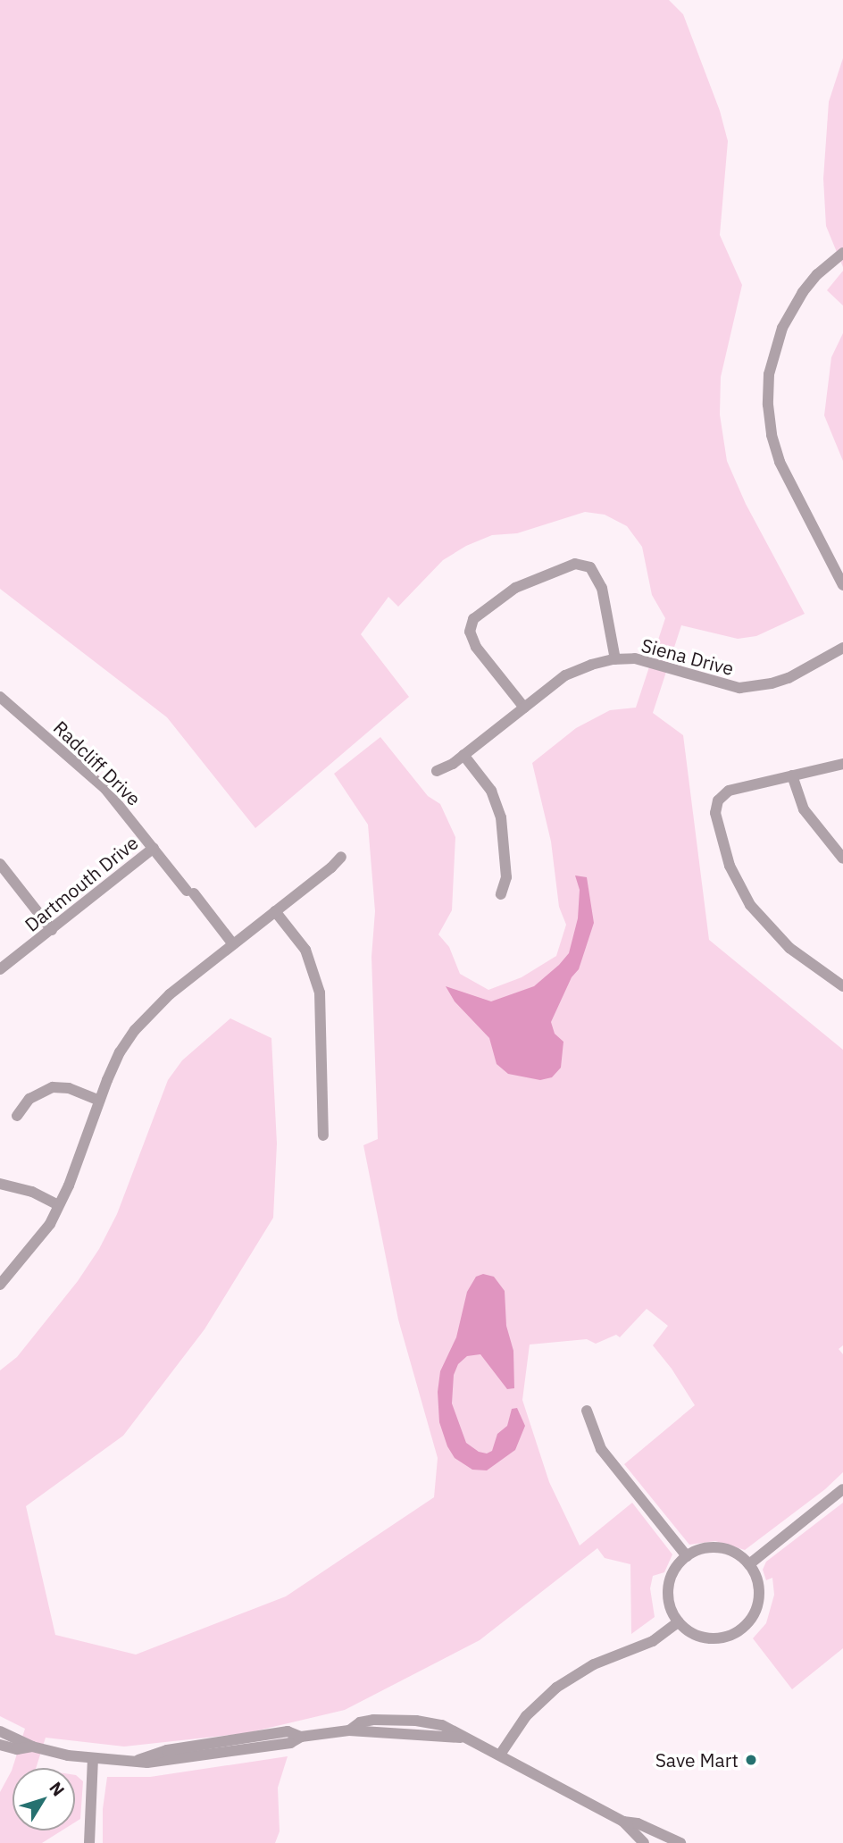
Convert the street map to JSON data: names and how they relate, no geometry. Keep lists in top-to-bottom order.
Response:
{
  "streets": {
    "street": ["Siena Drive", "Radcliff Drive", "Dartmouth Drive"]
  },
  "crossings": [
    ["Radcliff Drive", "Dartmouth Drive"]
  ],
  "places": ["Save Mart"],
  "north": "top right"
}
